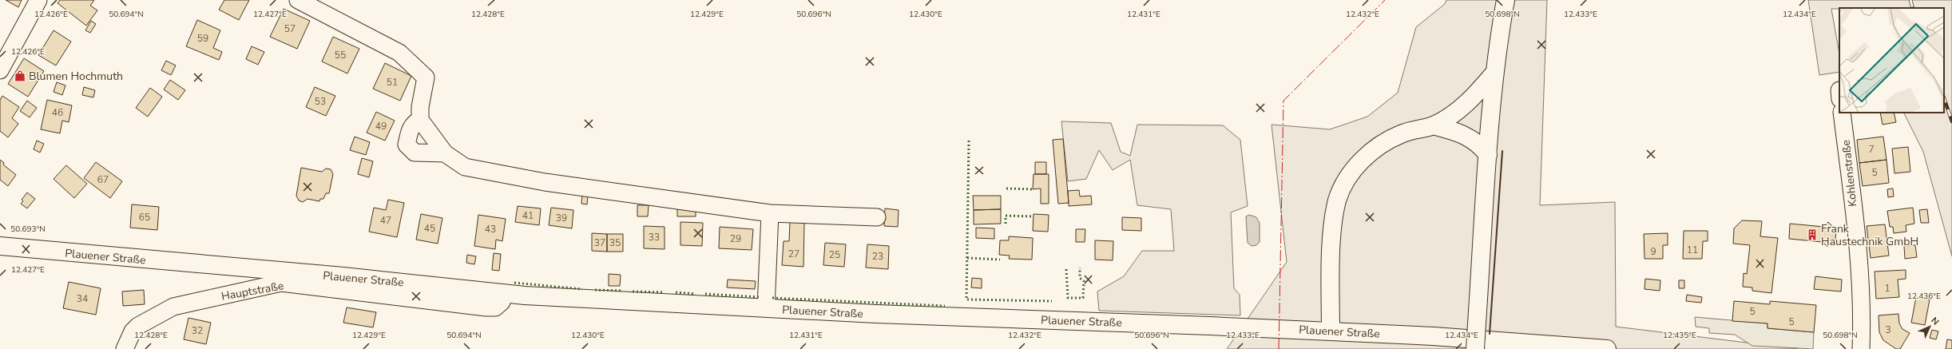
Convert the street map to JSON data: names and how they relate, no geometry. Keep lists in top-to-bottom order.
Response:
{
  "streets": {
    "main road": ["Plauener Straße"],
    "street": ["Kohlenstraße", "Hauptstraße"]
  },
  "crossings": [
    ["Plauener Straße", "Hauptstraße"]
  ],
  "places": {
    "shop": ["Blumen Hochmuth"],
    "building": ["Frank Haustechnik GmbH"]
  },
  "house_numbers": [
    "57",
    "59",
    "55",
    "51",
    "53",
    "46",
    "49",
    "7",
    "5",
    "67",
    "41",
    "65",
    "39",
    "47",
    "45",
    "43",
    "33",
    "29",
    "37",
    "35",
    "11",
    "9",
    "27",
    "25",
    "23",
    "1",
    "34",
    "5",
    "5",
    "3",
    "32"
  ],
  "north": "top right",
  "coordinates": [
    "50.696°N",
    "12.426°E",
    "50.694°N",
    "12.427°E",
    "12.428°E",
    "12.429°E",
    "12.430°E",
    "12.431°E",
    "12.432°E",
    "50.698°N",
    "12.434°E",
    "12.433°E",
    "50.693°N",
    "12.436°E",
    "12.435°E"
  ]
}
